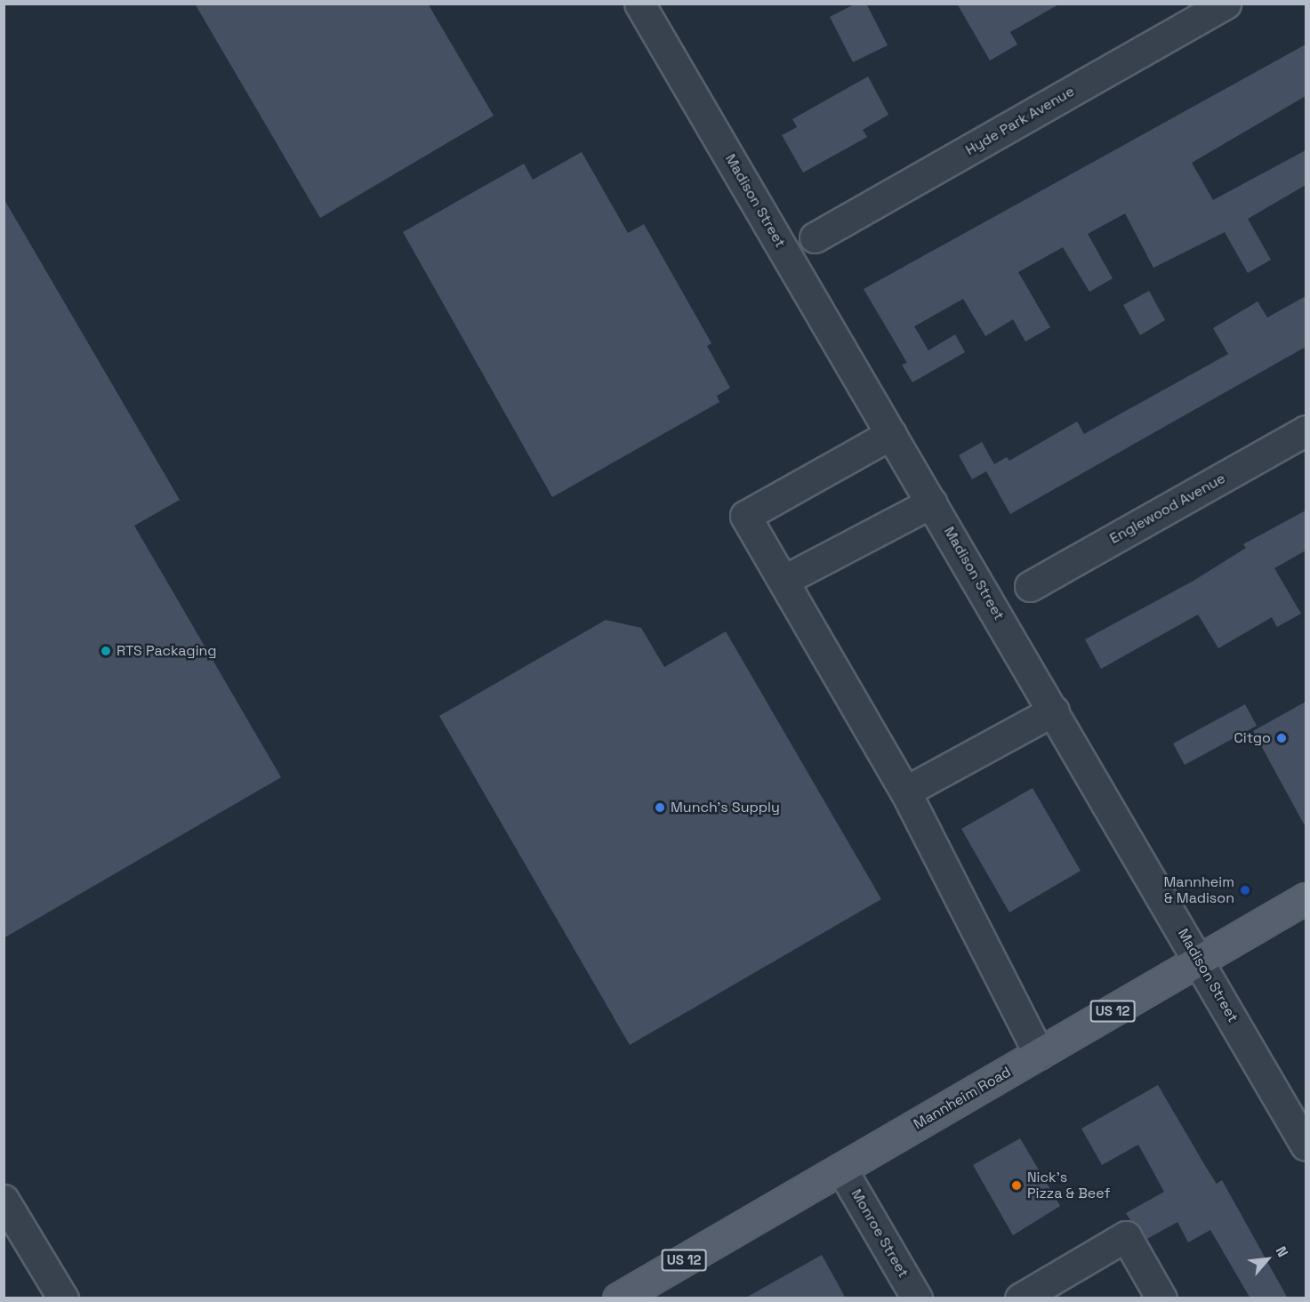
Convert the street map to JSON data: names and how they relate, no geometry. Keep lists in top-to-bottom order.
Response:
{
  "streets": {
    "main road": ["US 12", "Mannheim Road"],
    "street": [
      "Hyde Park Avenue",
      "Madison Street",
      "Englewood Avenue",
      "Monroe Street"
    ]
  },
  "crossings": [
    ["Madison Street", "Mannheim Road"],
    ["Mannheim Road", "Monroe Street"]
  ],
  "places": [
    "RTS Packaging",
    "Citgo",
    "Munch's Supply",
    "Mannheim & Madison",
    "Nick's Pizza & Beef"
  ],
  "north": "top right"
}
